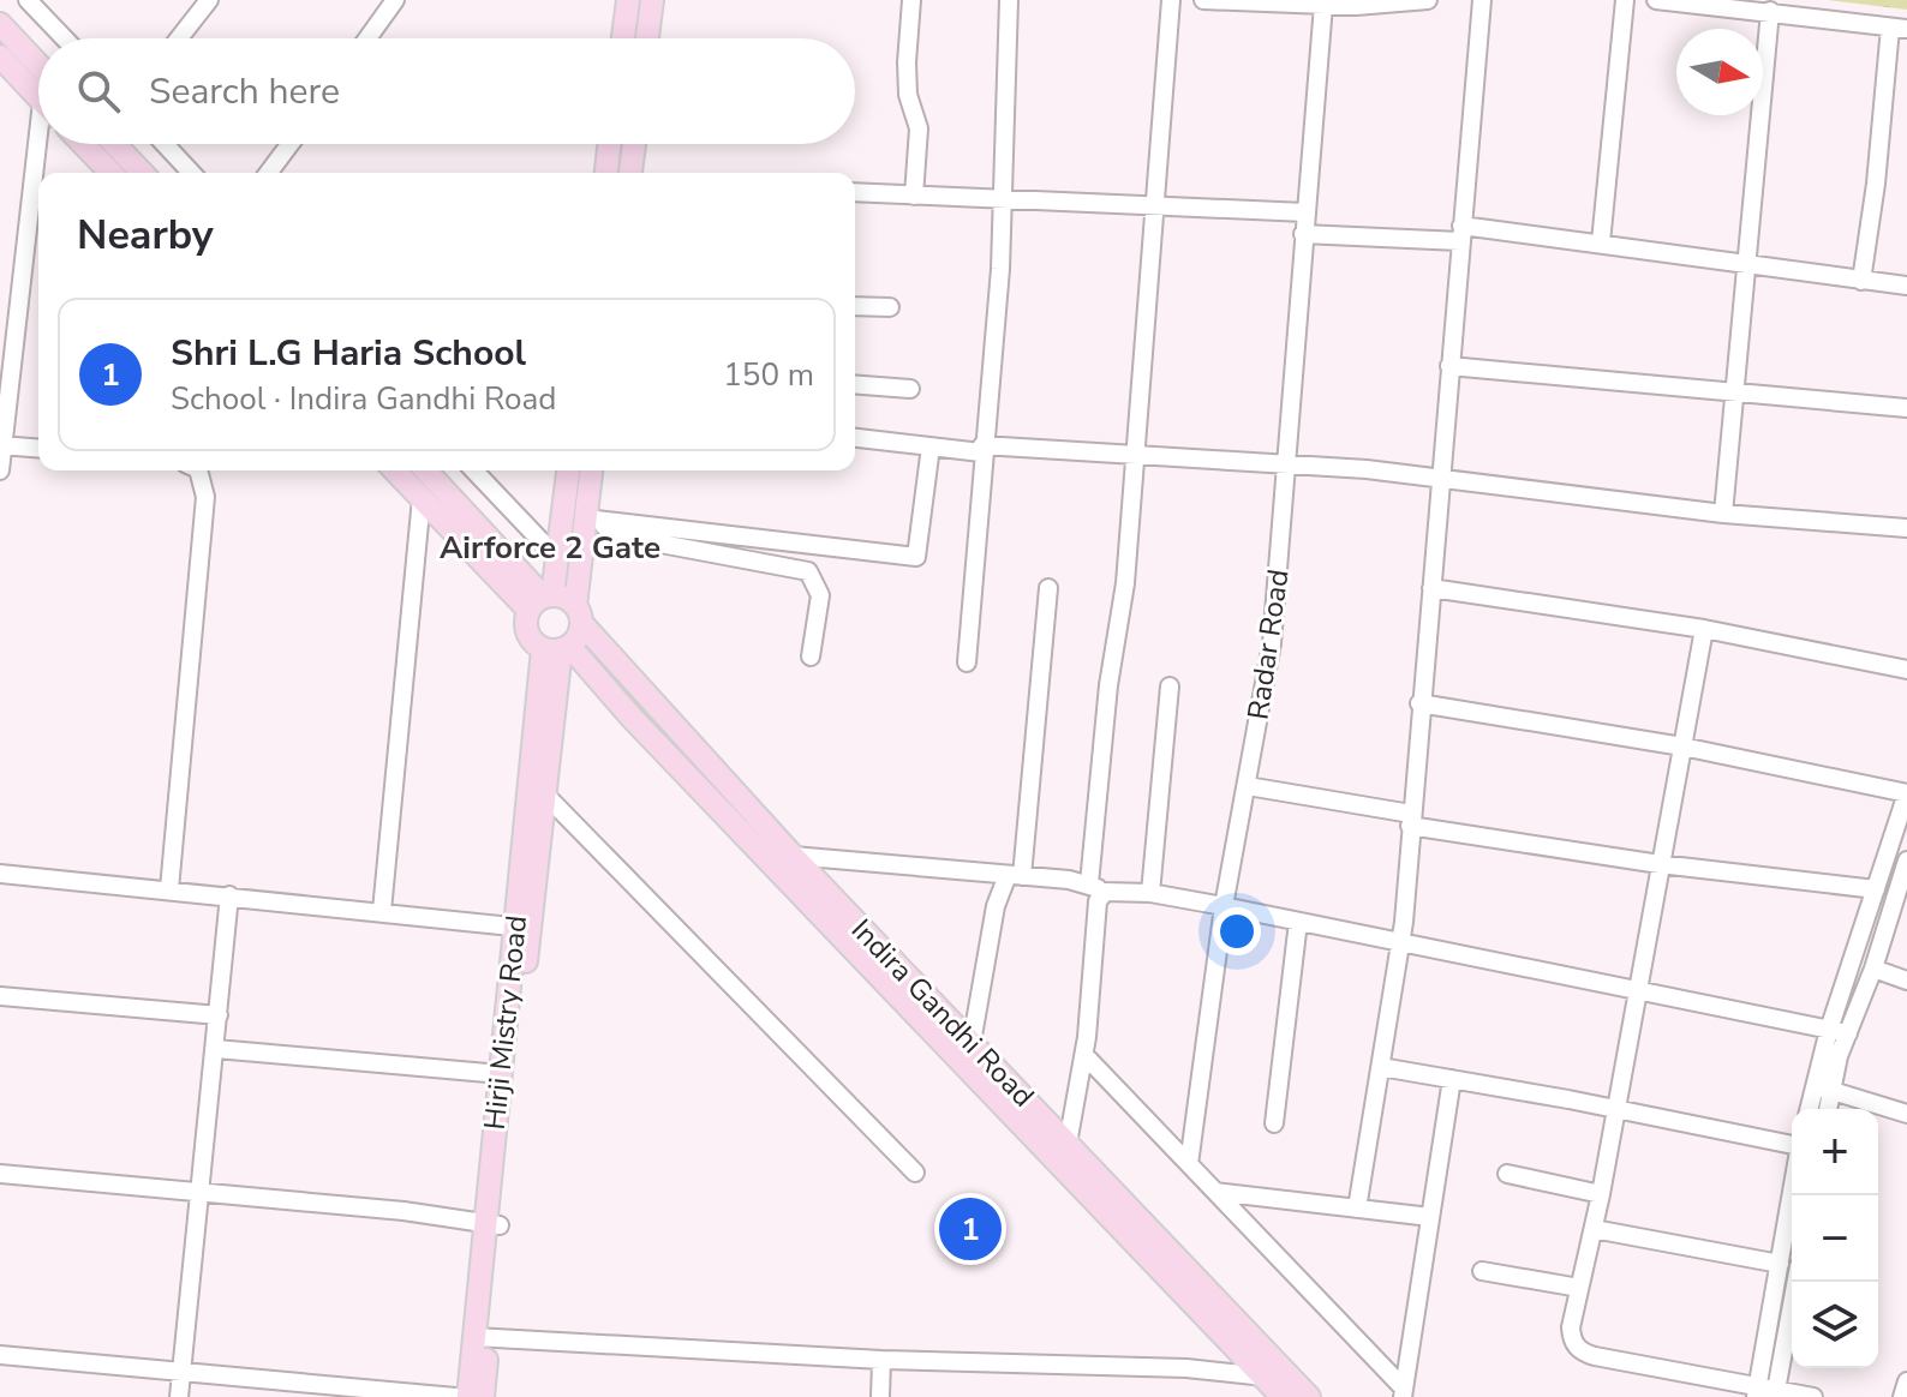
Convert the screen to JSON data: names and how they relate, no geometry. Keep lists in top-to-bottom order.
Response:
{
  "streets": {
    "main road": ["Indira Gandhi Road", "Hirji Mistry Road"],
    "street": ["Radar Road"]
  },
  "crossings": [
    ["Indira Gandhi Road", "Hirji Mistry Road"]
  ],
  "districts": ["Airforce 2 Gate"],
  "north": "right",
  "page": {
    "search": "Search here",
    "heading": "Nearby",
    "list": [
      {
        "mark": "1",
        "name": "Shri L.G Haria School",
        "note": "School · Indira Gandhi Road",
        "value": "150 m"
      }
    ],
    "map_buttons": ["+", "−"],
    "pins": "1"
  }
}
